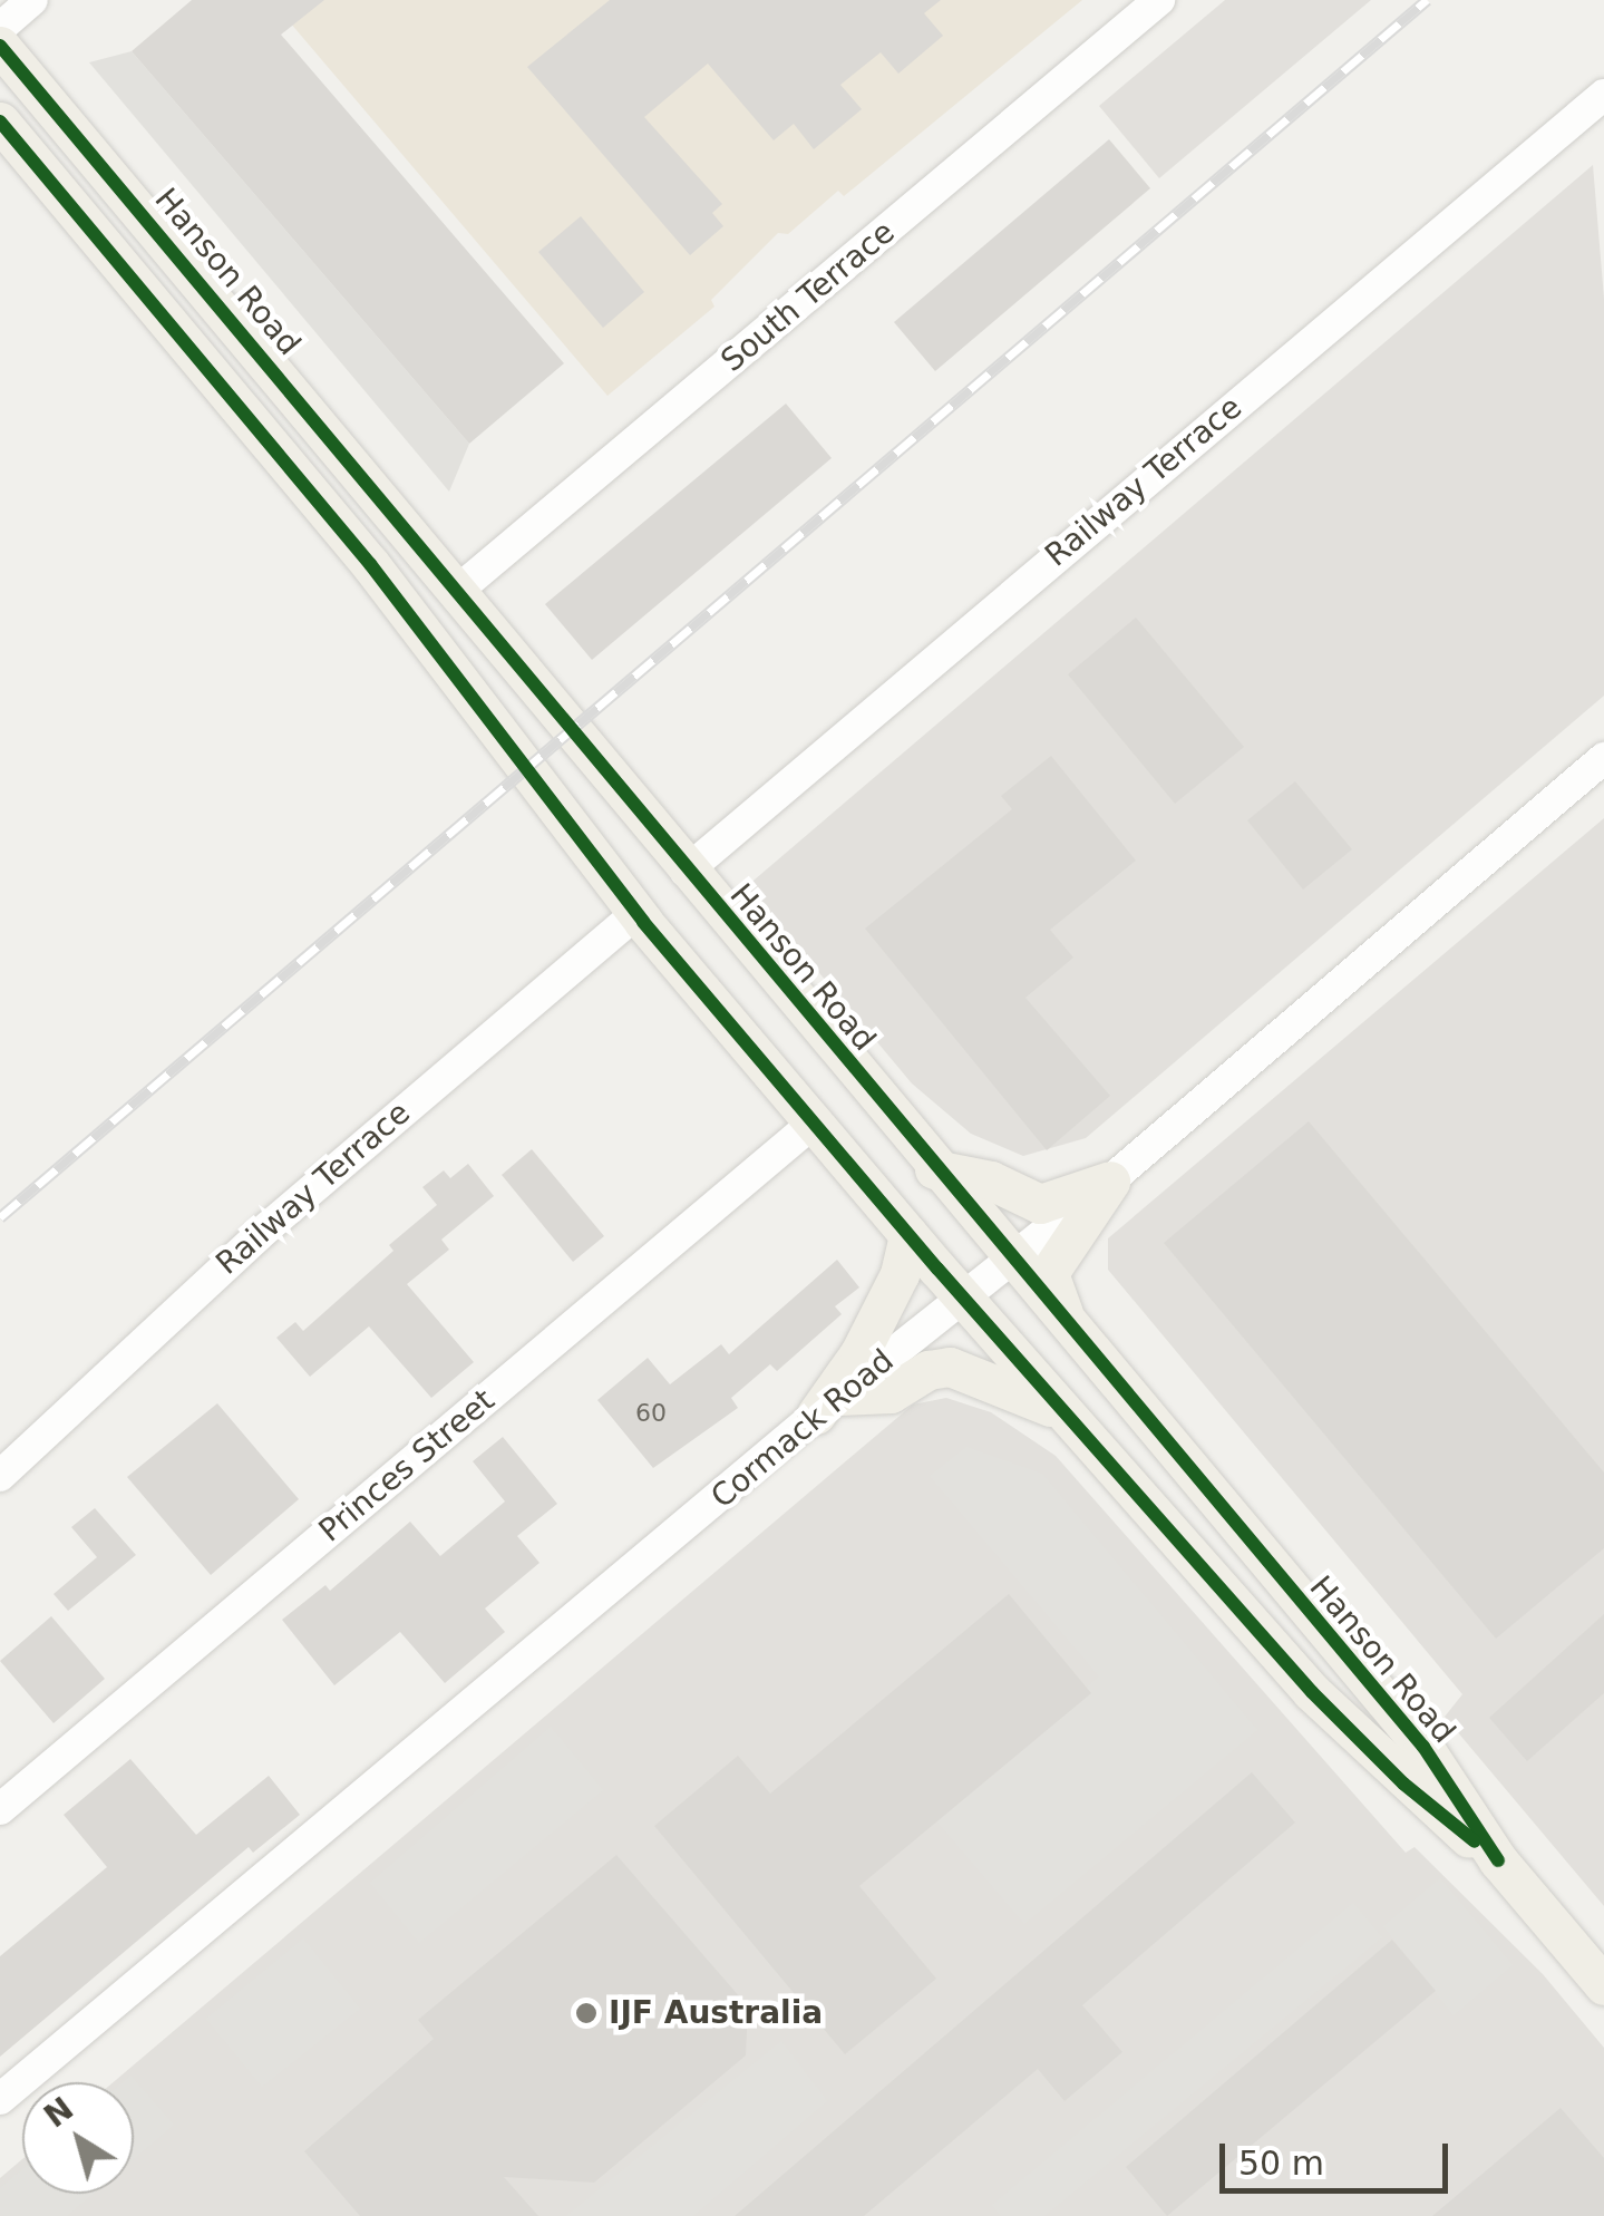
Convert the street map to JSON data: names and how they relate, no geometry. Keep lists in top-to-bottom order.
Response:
{
  "streets": {
    "main road": ["Hanson Road"],
    "street": [
      "South Terrace",
      "Railway Terrace",
      "Cormack Road",
      "Princes Street"
    ]
  },
  "crossings": [
    ["Hanson Road", "South Terrace"],
    ["Hanson Road", "Railway Terrace"],
    ["Hanson Road", "Cormack Road"],
    ["Hanson Road", "Princes Street"]
  ],
  "places": ["IJF Australia"],
  "house_numbers": ["60"],
  "scale_bar": "50 m",
  "north": "top left"
}
